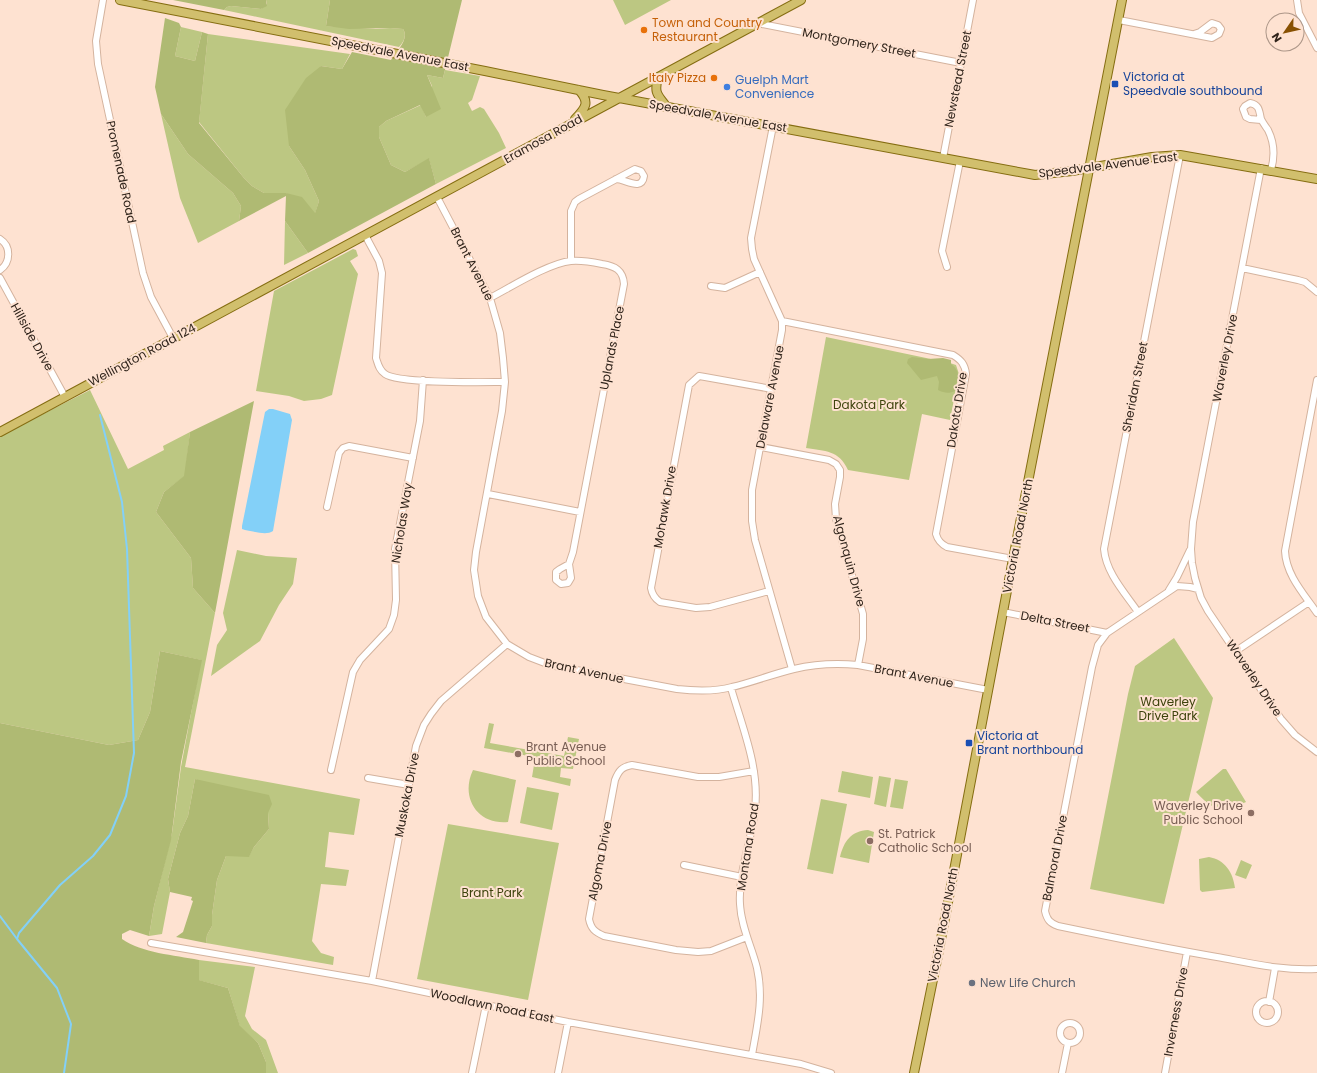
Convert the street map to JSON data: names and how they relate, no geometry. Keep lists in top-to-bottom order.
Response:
{
  "streets": {
    "main road": [
      "Speedvale Avenue East",
      "Eramosa Road",
      "Wellington Road 124",
      "Victoria Road North"
    ],
    "street": [
      "Montgomery Street",
      "Newstead Street",
      "Promenade Road",
      "Brant Avenue",
      "Hillside Drive",
      "Uplands Place",
      "Waverley Drive",
      "Sheridan Street",
      "Delaware Avenue",
      "Dakota Drive",
      "Mohawk Drive",
      "Nicholas Way",
      "Algonquin Drive",
      "Delta Street",
      "Muskoka Drive",
      "Montana Road",
      "Balmoral Drive",
      "Algoma Drive",
      "Woodlawn Road East",
      "Inverness Drive"
    ]
  },
  "crossings": [
    ["Montgomery Street", "Newstead Street"],
    ["Montgomery Street", "Eramosa Road"],
    ["Speedvale Avenue East", "Newstead Street"],
    ["Speedvale Avenue East", "Eramosa Road"],
    ["Speedvale Avenue East", "Waverley Drive"],
    ["Speedvale Avenue East", "Sheridan Street"],
    ["Speedvale Avenue East", "Delaware Avenue"],
    ["Speedvale Avenue East", "Victoria Road North"],
    ["Eramosa Road", "Brant Avenue"],
    ["Eramosa Road", "Wellington Road 124"],
    ["Promenade Road", "Wellington Road 124"],
    ["Brant Avenue", "Uplands Place"],
    ["Brant Avenue", "Delaware Avenue"],
    ["Brant Avenue", "Victoria Road North"],
    ["Brant Avenue", "Algonquin Drive"],
    ["Brant Avenue", "Muskoka Drive"],
    ["Brant Avenue", "Montana Road"],
    ["Hillside Drive", "Wellington Road 124"],
    ["Waverley Drive", "Balmoral Drive"],
    ["Sheridan Street", "Balmoral Drive"],
    ["Delaware Avenue", "Dakota Drive"],
    ["Delaware Avenue", "Mohawk Drive"],
    ["Delaware Avenue", "Algonquin Drive"],
    ["Dakota Drive", "Victoria Road North"],
    ["Victoria Road North", "Delta Street"],
    ["Delta Street", "Balmoral Drive"],
    ["Muskoka Drive", "Woodlawn Road East"],
    ["Montana Road", "Algoma Drive"],
    ["Montana Road", "Woodlawn Road East"],
    ["Balmoral Drive", "Inverness Drive"]
  ],
  "parks": ["Dakota Park", "Waverley Drive Park", "Brant Park"],
  "places": {
    "other": [
      "Town and Country Restaurant",
      "Italy Pizza",
      "Guelph Mart Convenience",
      "Brant Avenue Public School",
      "Waverley Drive Public School",
      "St. Patrick Catholic School",
      "New Life Church"
    ],
    "transit": ["Victoria at Speedvale southbound", "Victoria at Brant northbound"]
  },
  "north": "bottom left"
}
